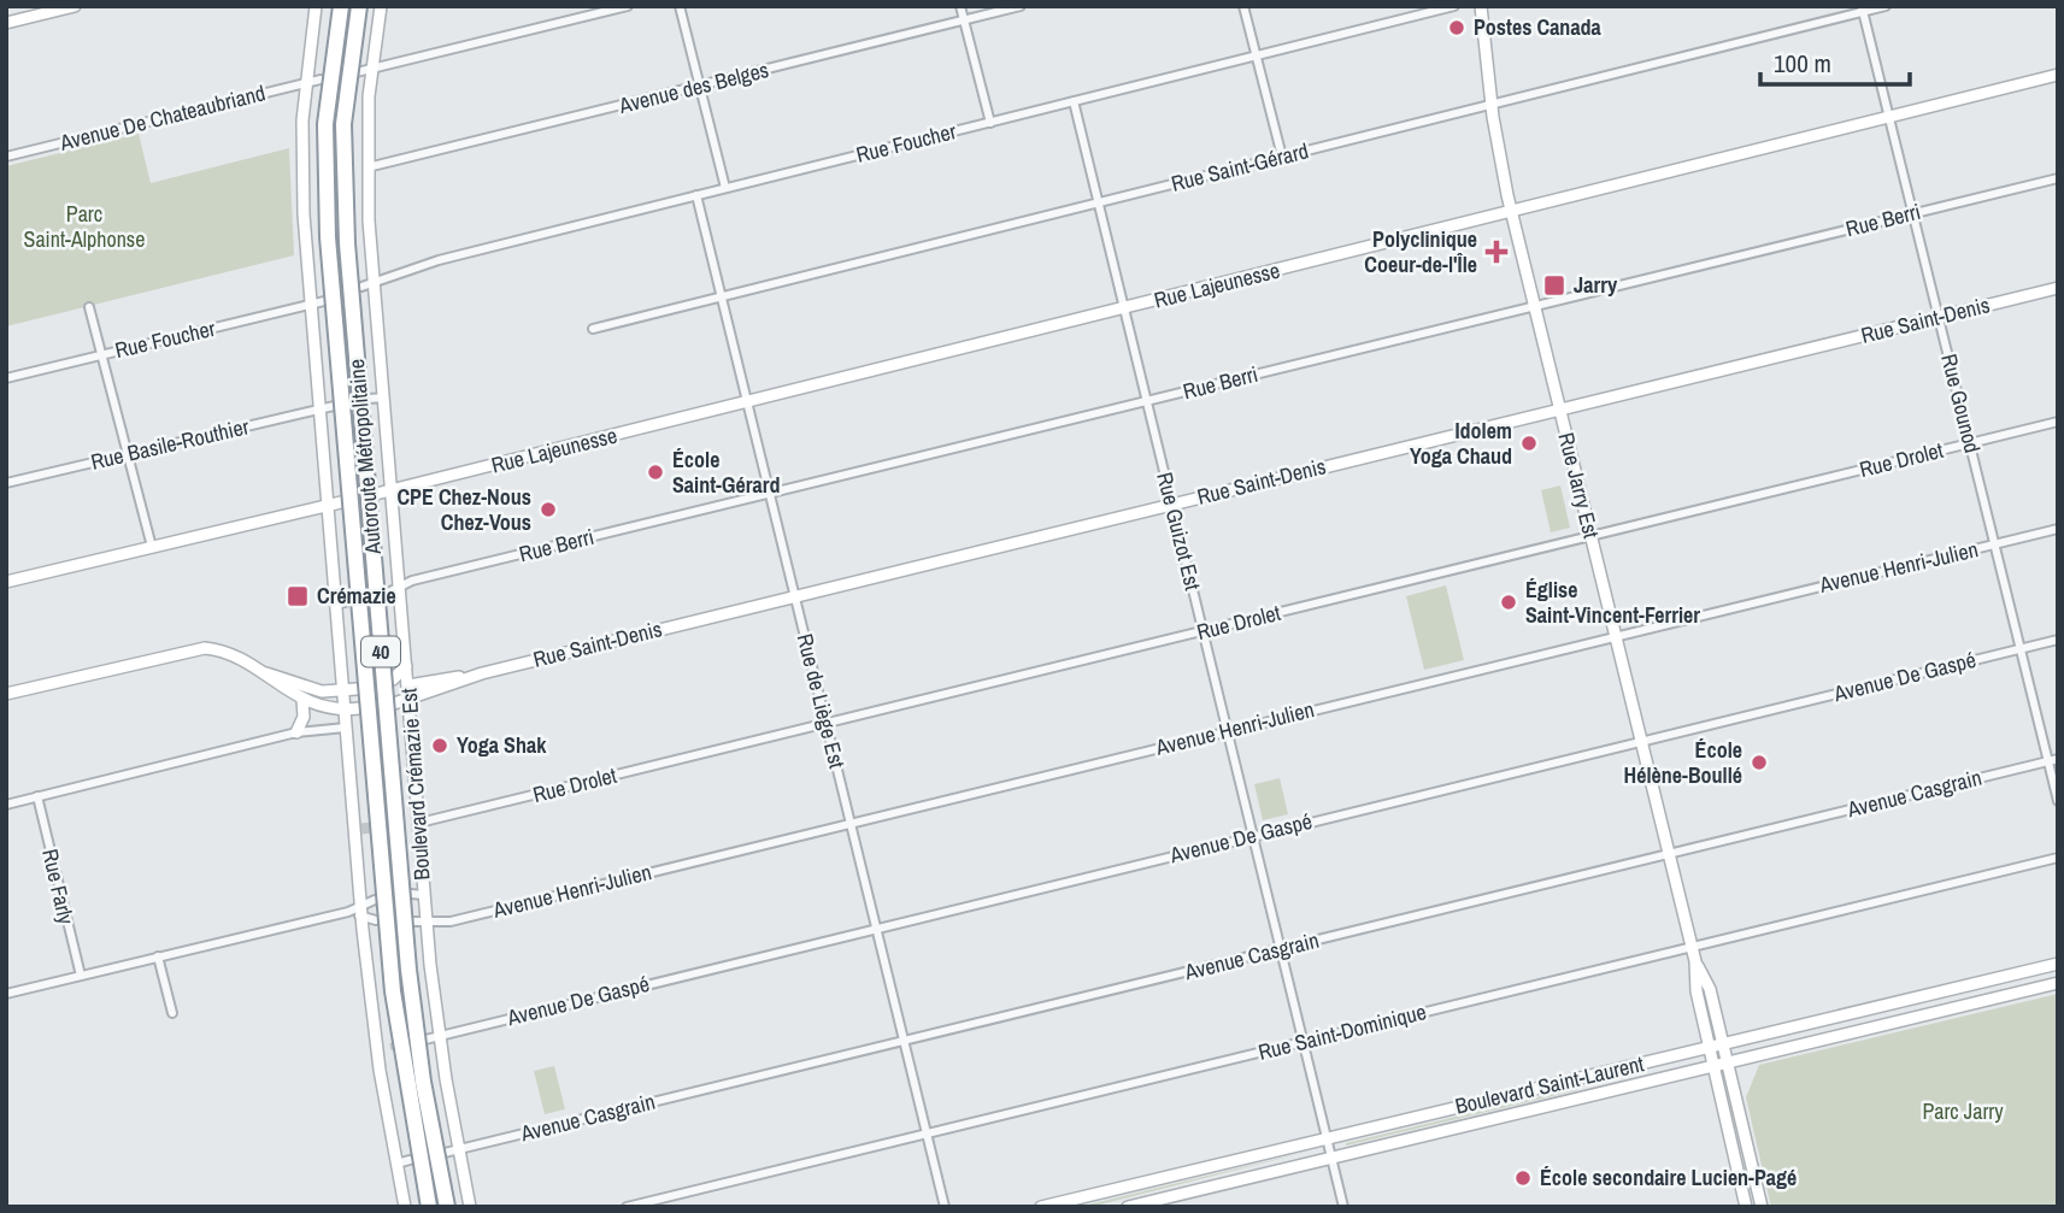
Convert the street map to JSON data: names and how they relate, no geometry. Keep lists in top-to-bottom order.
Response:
{
  "streets": {
    "highway": ["Autoroute Métropolitaine", "40"],
    "main road": [
      "Rue Lajeunesse",
      "Rue Saint-Denis",
      "Rue Jarry Est",
      "Boulevard Crémazie Est",
      "Boulevard Saint-Laurent"
    ],
    "street": [
      "Avenue des Belges",
      "Avenue De Chateaubriand",
      "Rue Foucher",
      "Rue Saint-Gérard",
      "Rue Berri",
      "Rue Gounod",
      "Rue Basile-Routhier",
      "Rue Drolet",
      "Rue Guizot Est",
      "Avenue Henri-Julien",
      "Avenue De Gaspé",
      "Rue de Liège Est",
      "Avenue Casgrain",
      "Rue Farly",
      "Rue Saint-Dominique"
    ]
  },
  "crossings": [
    ["Avenue des Belges", "Boulevard Crémazie Est"],
    ["Rue Foucher", "Rue Guizot Est"],
    ["Rue Foucher", "Rue de Liège Est"],
    ["Rue Foucher", "Boulevard Crémazie Est"],
    ["Rue Saint-Gérard", "Rue Gounod"],
    ["Rue Saint-Gérard", "Rue Jarry Est"],
    ["Rue Saint-Gérard", "Rue Guizot Est"],
    ["Rue Saint-Gérard", "Rue de Liège Est"],
    ["Rue Berri", "Rue Gounod"],
    ["Rue Berri", "Rue Jarry Est"],
    ["Rue Berri", "Rue Guizot Est"],
    ["Rue Berri", "Rue de Liège Est"],
    ["Rue Berri", "Boulevard Crémazie Est"],
    ["Rue Lajeunesse", "Rue Gounod"],
    ["Rue Lajeunesse", "Rue Jarry Est"],
    ["Rue Lajeunesse", "Rue Guizot Est"],
    ["Rue Lajeunesse", "Rue de Liège Est"],
    ["Rue Lajeunesse", "Boulevard Crémazie Est"],
    ["Rue Saint-Denis", "Rue Gounod"],
    ["Rue Saint-Denis", "Rue Jarry Est"],
    ["Rue Saint-Denis", "Rue Guizot Est"],
    ["Rue Saint-Denis", "Rue de Liège Est"],
    ["Rue Saint-Denis", "Boulevard Crémazie Est"],
    ["Rue Gounod", "Rue Drolet"],
    ["Rue Gounod", "Avenue Henri-Julien"],
    ["Rue Gounod", "Avenue De Gaspé"],
    ["Rue Gounod", "Avenue Casgrain"],
    ["Rue Drolet", "Rue Jarry Est"],
    ["Rue Drolet", "Rue Guizot Est"],
    ["Rue Drolet", "Rue de Liège Est"],
    ["Rue Drolet", "Boulevard Crémazie Est"],
    ["Rue Jarry Est", "Avenue Henri-Julien"],
    ["Rue Jarry Est", "Avenue De Gaspé"],
    ["Rue Jarry Est", "Avenue Casgrain"],
    ["Rue Jarry Est", "Rue Saint-Dominique"],
    ["Rue Jarry Est", "Boulevard Saint-Laurent"],
    ["Rue Guizot Est", "Avenue Henri-Julien"],
    ["Rue Guizot Est", "Avenue De Gaspé"],
    ["Rue Guizot Est", "Avenue Casgrain"],
    ["Rue Guizot Est", "Rue Saint-Dominique"],
    ["Rue Guizot Est", "Boulevard Saint-Laurent"],
    ["Avenue Henri-Julien", "Rue de Liège Est"],
    ["Avenue Henri-Julien", "Boulevard Crémazie Est"],
    ["Avenue De Gaspé", "Rue de Liège Est"],
    ["Avenue De Gaspé", "Boulevard Crémazie Est"],
    ["Rue de Liège Est", "Avenue Casgrain"],
    ["Rue de Liège Est", "Rue Saint-Dominique"],
    ["Boulevard Crémazie Est", "Avenue Casgrain"]
  ],
  "parks": ["Parc Saint-Alphonse", "Parc Jarry"],
  "places": {
    "other": [
      "Postes Canada",
      "Idolem Yoga Chaud",
      "École Saint-Gérard",
      "CPE Chez-Nous Chez-Vous",
      "Église Saint-Vincent-Ferrier",
      "Yoga Shak",
      "École Hélène-Boullé",
      "École secondaire Lucien-Pagé"
    ],
    "health": ["Polyclinique Coeur-de-l'Île"],
    "transit": ["Jarry", "Crémazie"]
  },
  "scale_bar": "100 m"
}
